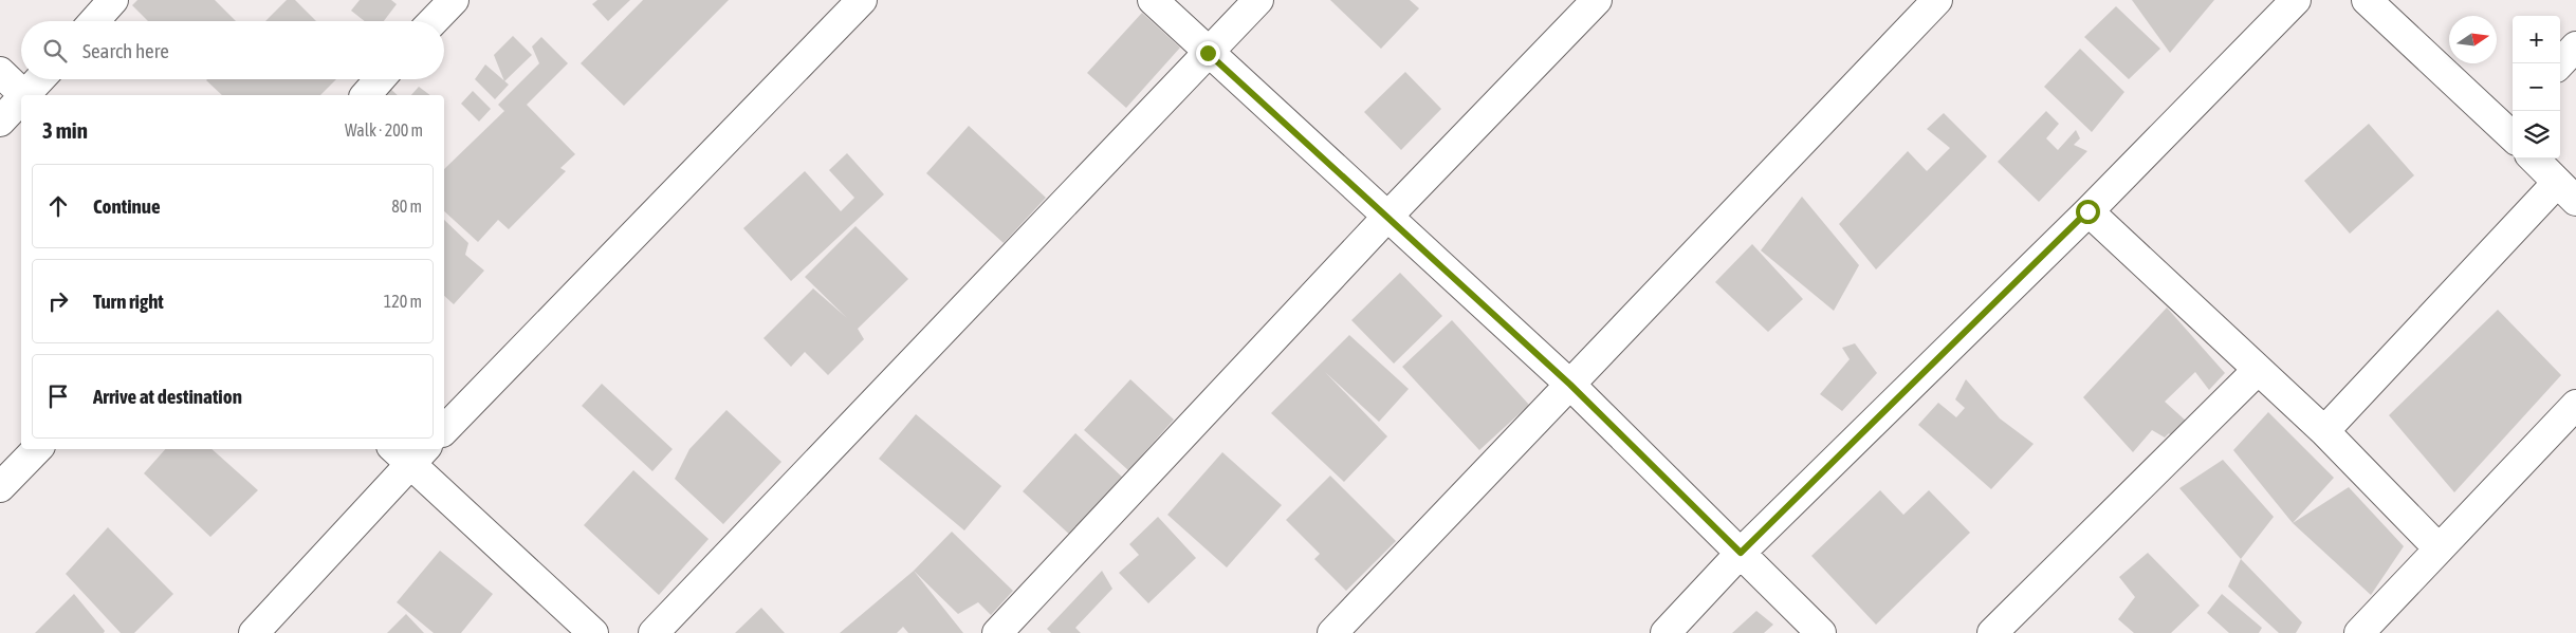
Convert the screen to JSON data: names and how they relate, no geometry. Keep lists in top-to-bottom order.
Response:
{
  "north": "right",
  "page": {
    "map_buttons": ["+", "−"],
    "search": "Search here",
    "heading": ["3 min", "Walk · 200 m"],
    "list": [
      ["Continue", "80 m"],
      ["Turn right", "120 m"],
      "Arrive at destination"
    ]
  }
}
